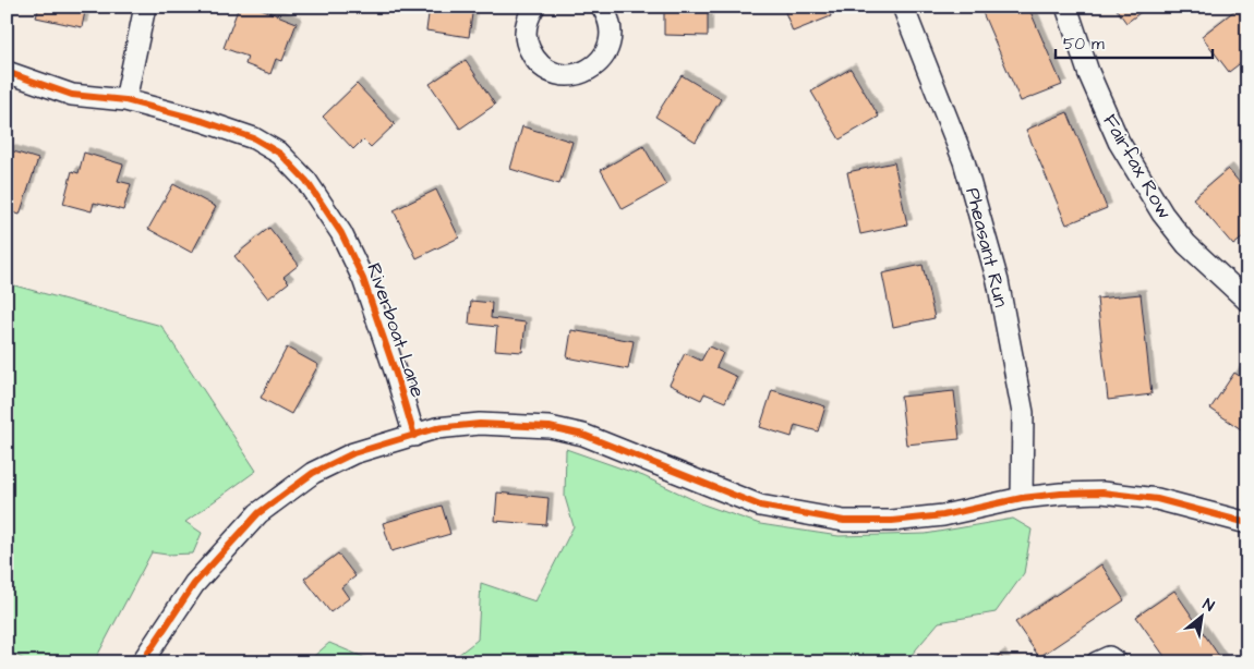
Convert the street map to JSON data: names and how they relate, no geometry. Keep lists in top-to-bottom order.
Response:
{
  "streets": {
    "street": ["Fairfax Row", "Pheasant Run", "Riverboat Lane"]
  },
  "scale_bar": "50 m",
  "north": "top right"
}
